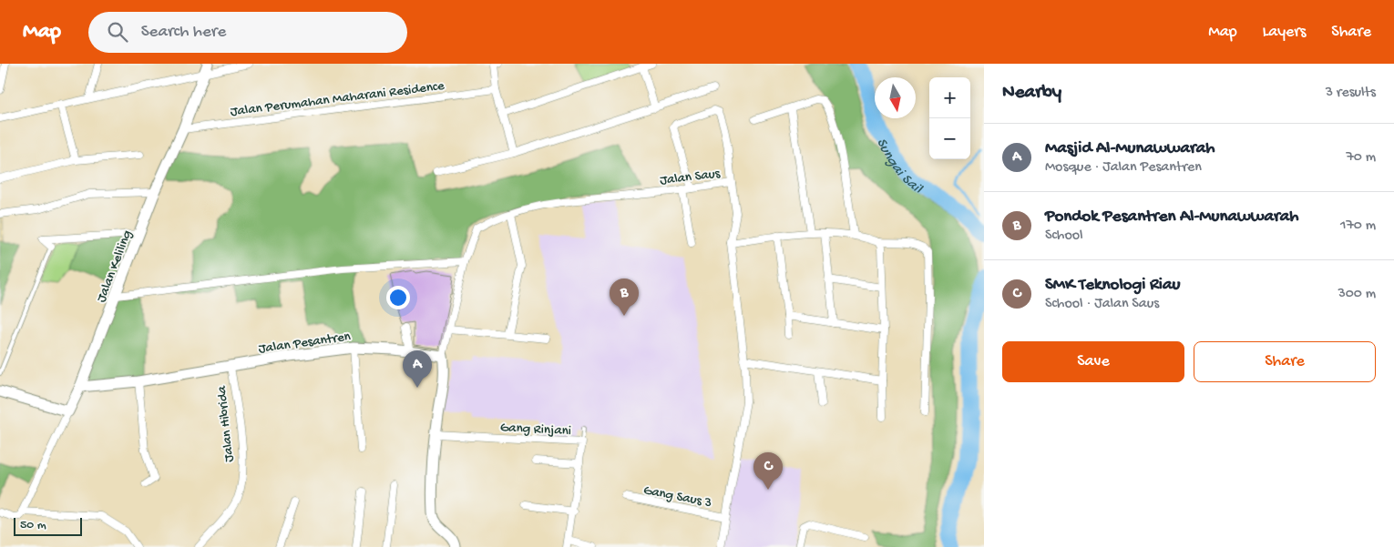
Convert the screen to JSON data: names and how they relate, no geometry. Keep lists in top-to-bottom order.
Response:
{
  "streets": {
    "street": [
      "Jalan Perumahan Maharani Residence",
      "Jalan Saus",
      "Jalan Keliling",
      "Jalan Pesantren",
      "Jalan Hibrida",
      "Gang Rinjani",
      "Gang Saus 3"
    ]
  },
  "crossings": [
    ["Jalan Perumahan Maharani Residence", "Jalan Keliling"],
    ["Jalan Saus", "Jalan Pesantren"],
    ["Jalan Saus", "Gang Saus 3"],
    ["Jalan Keliling", "Jalan Pesantren"],
    ["Jalan Pesantren", "Jalan Hibrida"]
  ],
  "water": ["Sungai Sail"],
  "scale_bar": "50 m",
  "north": "bottom",
  "page": {
    "header": "Map",
    "search": "Search here",
    "nav": ["Map", "Layers", "Share"],
    "heading": ["Nearby", "3 results"],
    "map_buttons": ["+", "−"],
    "list": [
      {
        "mark": "A",
        "name": "Masjid Al-Munawwarah",
        "note": "Mosque · Jalan Pesantren",
        "value": "70 m"
      },
      {
        "mark": "B",
        "name": "Pondok Pesantren Al-Munawwarah",
        "note": "School",
        "value": "170 m"
      },
      {
        "mark": "C",
        "name": "SMK Teknologi Riau",
        "note": "School · Jalan Saus",
        "value": "300 m"
      }
    ],
    "pins": ["B", "A", "C"],
    "buttons": ["Save", "Share"],
    "scale": "50 m"
  }
}
